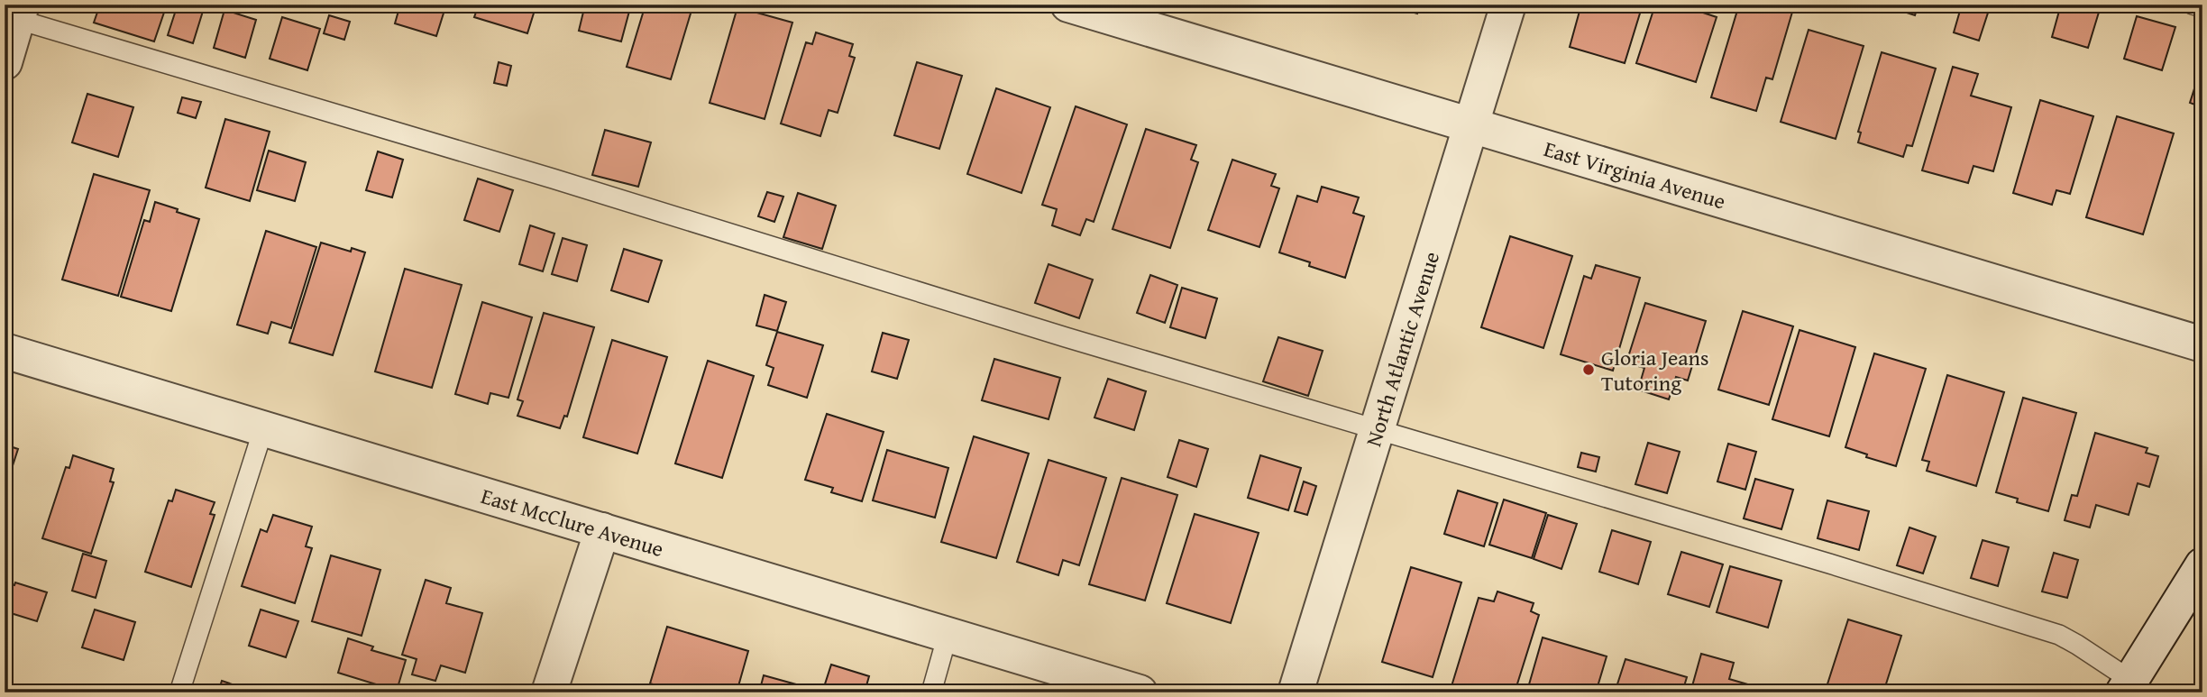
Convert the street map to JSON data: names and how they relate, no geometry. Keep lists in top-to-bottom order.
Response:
{
  "streets": {
    "street": ["East Virginia Avenue", "North Atlantic Avenue", "East McClure Avenue"]
  },
  "crossings": [
    ["East Virginia Avenue", "North Atlantic Avenue"]
  ],
  "places": ["Gloria Jeans Tutoring"]
}
